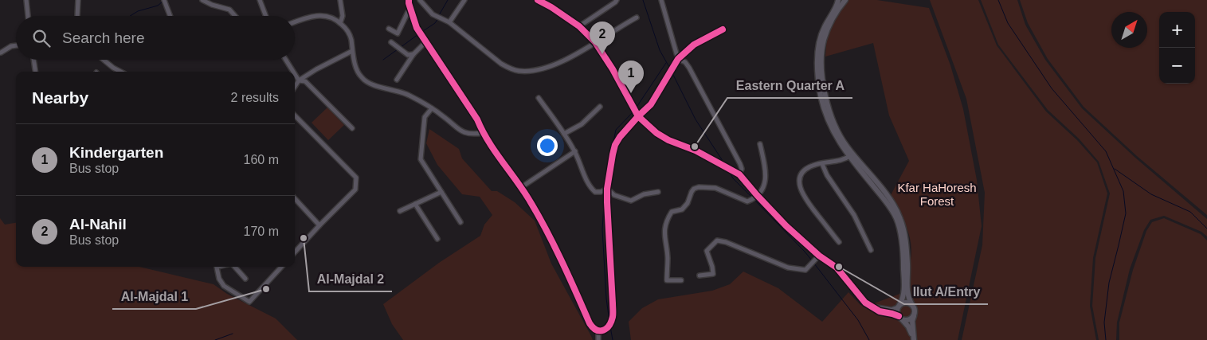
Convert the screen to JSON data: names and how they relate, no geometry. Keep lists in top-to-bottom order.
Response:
{
  "parks": ["Kfar HaHoresh Forest"],
  "places": [
    "Eastern Quarter A",
    "Al-Majdal 2",
    "Ilut A/Entry",
    "Al-Majdal 1"
  ],
  "north": "top right",
  "page": {
    "map_buttons": ["+", "−"],
    "search": "Search here",
    "pins": ["2", "1"],
    "heading": ["Nearby", "2 results"],
    "list": [
      {
        "mark": "1",
        "name": "Kindergarten",
        "note": "Bus stop",
        "value": "160 m"
      },
      {
        "mark": "2",
        "name": "Al-Nahil",
        "note": "Bus stop",
        "value": "170 m"
      }
    ]
  }
}
